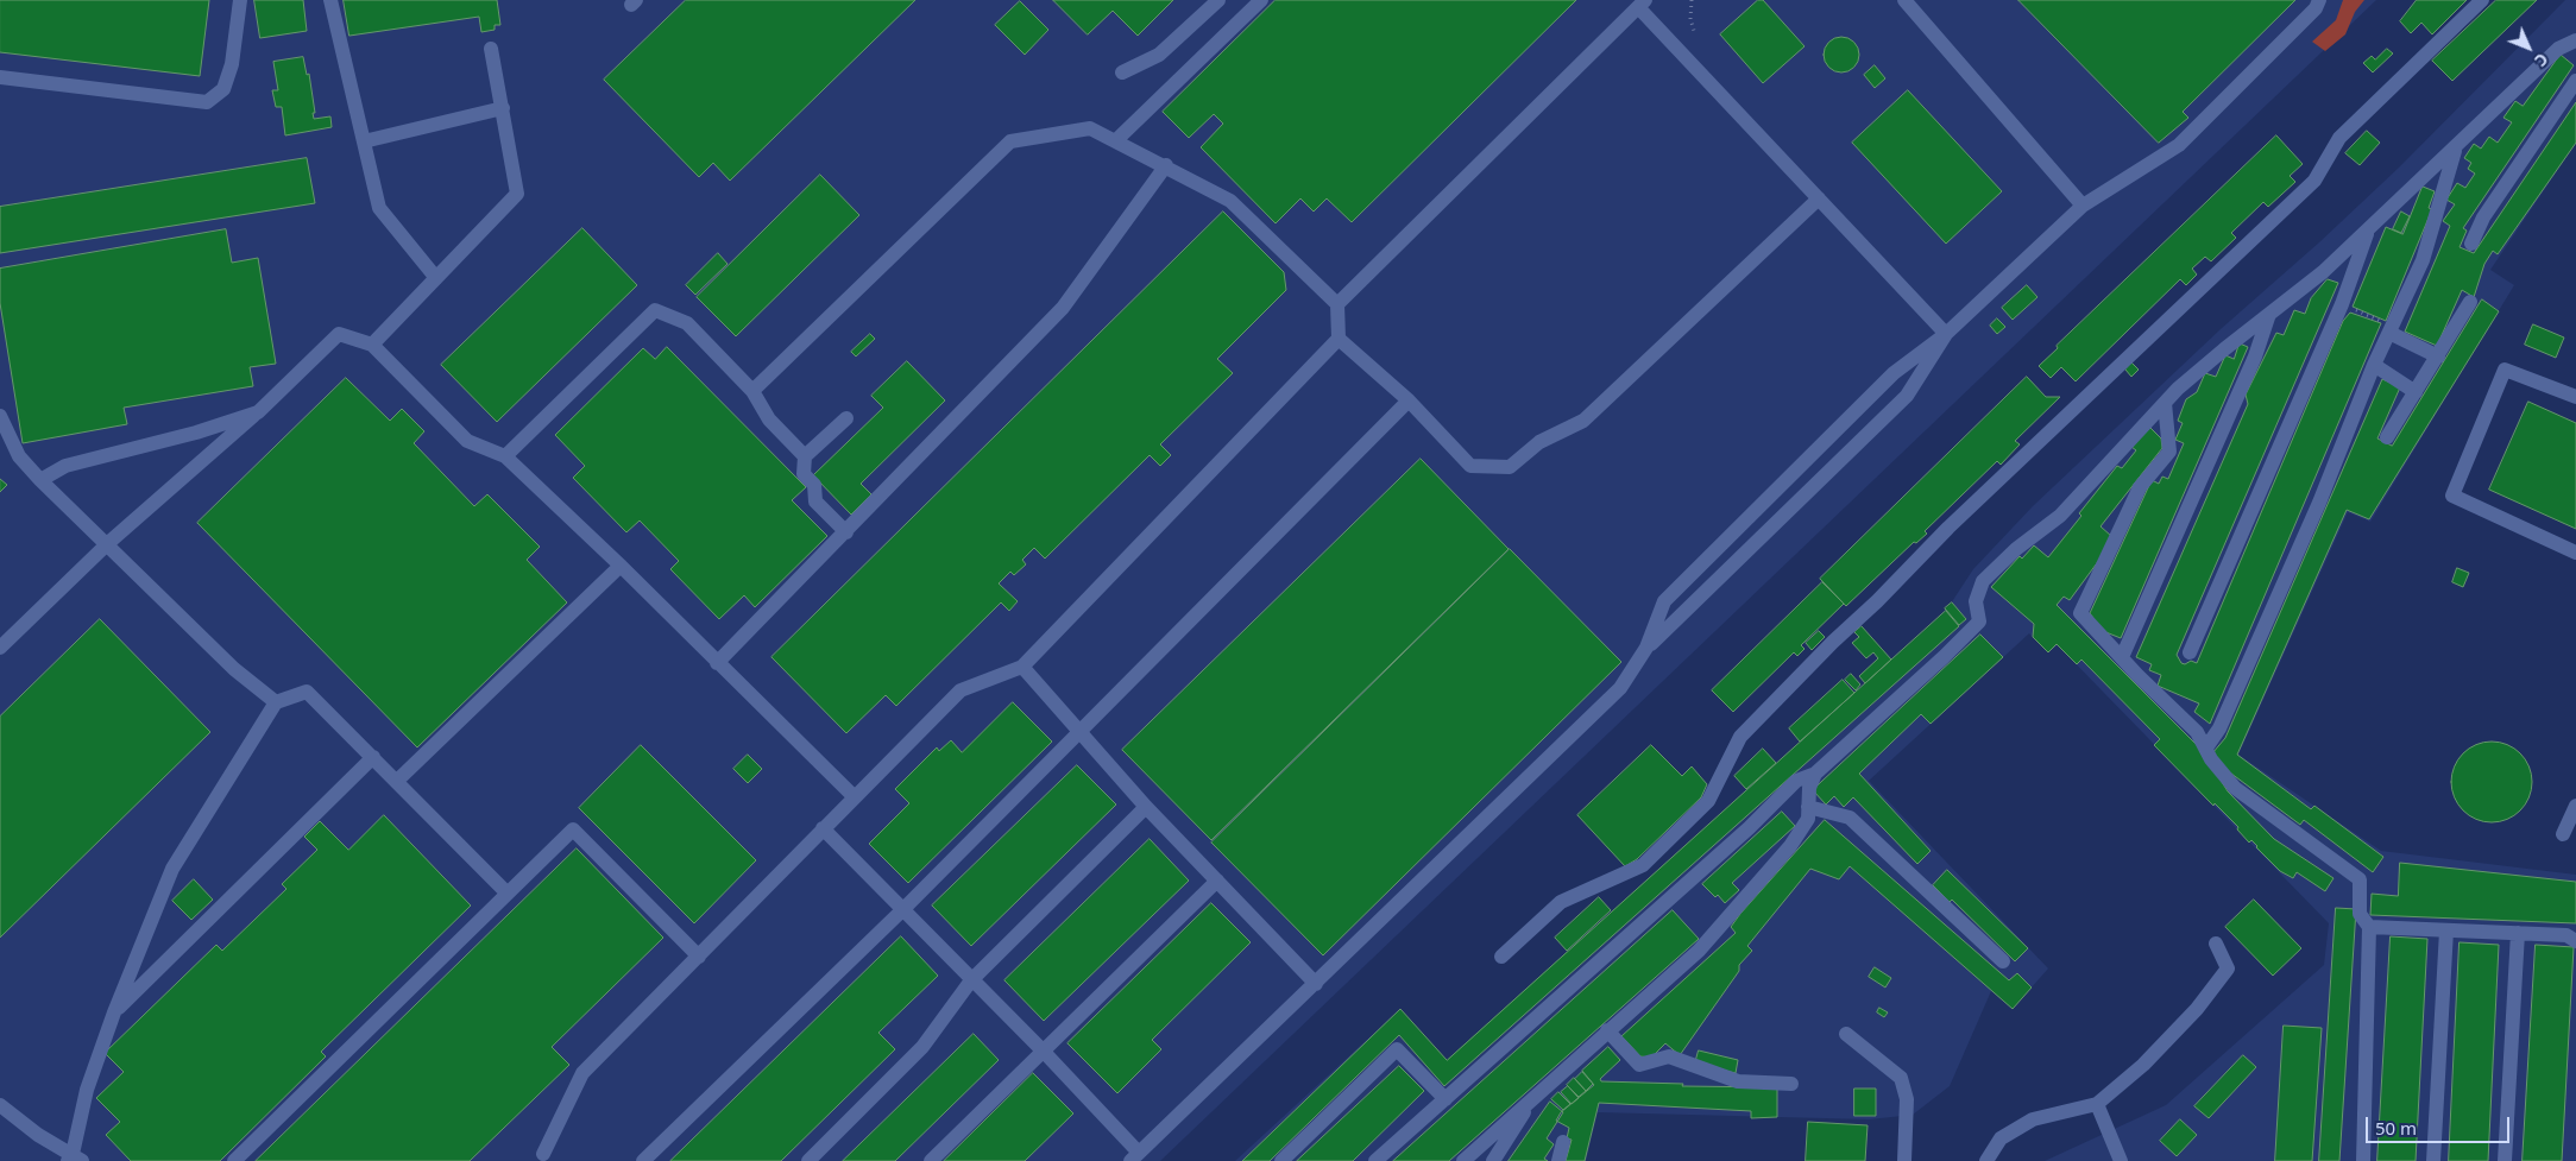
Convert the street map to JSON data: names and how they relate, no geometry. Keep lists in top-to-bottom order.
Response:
{
  "scale_bar": "50 m",
  "north": "bottom right"
}
